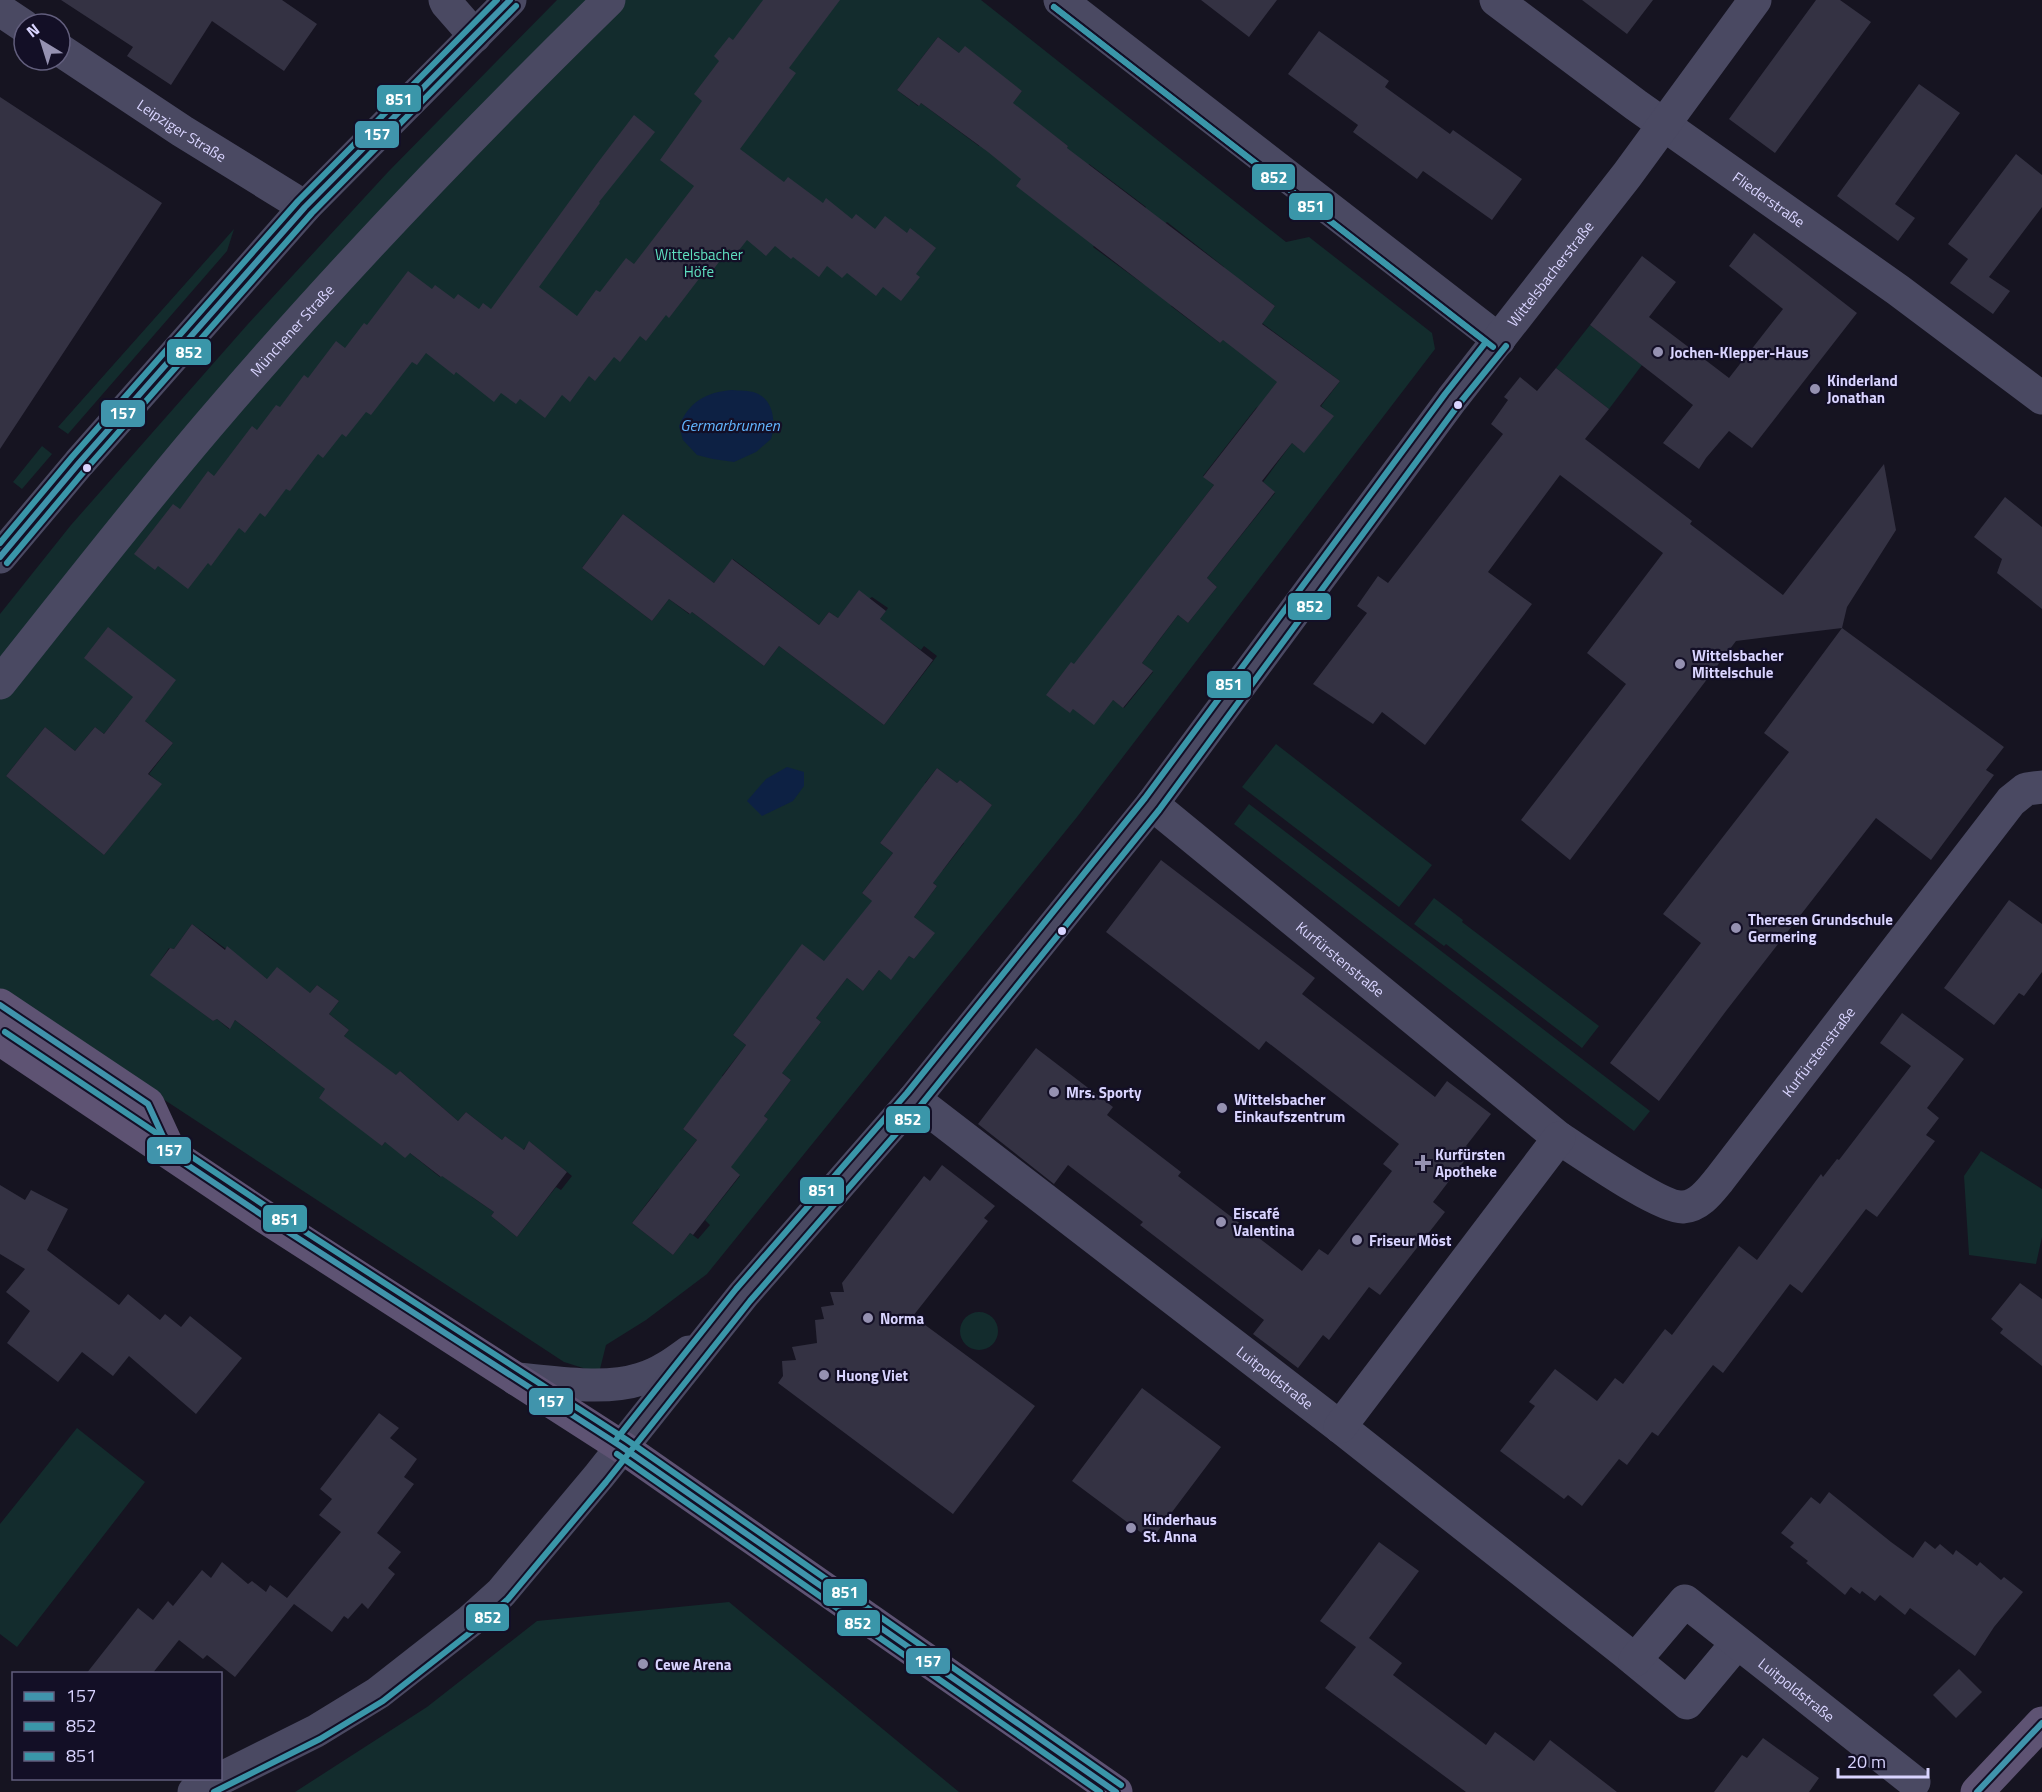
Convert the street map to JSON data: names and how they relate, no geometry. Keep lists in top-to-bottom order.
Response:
{
  "streets": {
    "street": [
      "Leipziger Straße",
      "Fliederstraße",
      "Wittelsbacherstraße",
      "Münchener Straße",
      "Kurfürstenstraße",
      "Luitpoldstraße"
    ]
  },
  "crossings": [
    ["Fliederstraße", "Wittelsbacherstraße"],
    ["Wittelsbacherstraße", "Kurfürstenstraße"],
    ["Wittelsbacherstraße", "Luitpoldstraße"]
  ],
  "water": ["Germarbrunnen"],
  "parks": ["Wittelsbacher Höfe"],
  "places": {
    "other": [
      "Jochen-Klepper-Haus",
      "Kinderland Jonathan",
      "Wittelsbacher Mittelschule",
      "Theresen Grundschule Germering",
      "Mrs. Sporty",
      "Wittelsbacher Einkaufszentrum",
      "Eiscafé Valentina",
      "Friseur Möst",
      "Norma",
      "Huong Viet",
      "Kinderhaus St. Anna",
      "Cewe Arena"
    ],
    "health": ["Kurfürsten Apotheke"]
  },
  "lines": ["transit line 157", "transit line 851", "transit line 852"],
  "legend": ["157", "852", "851"],
  "scale_bar": "20 m",
  "north": "top left"
}
